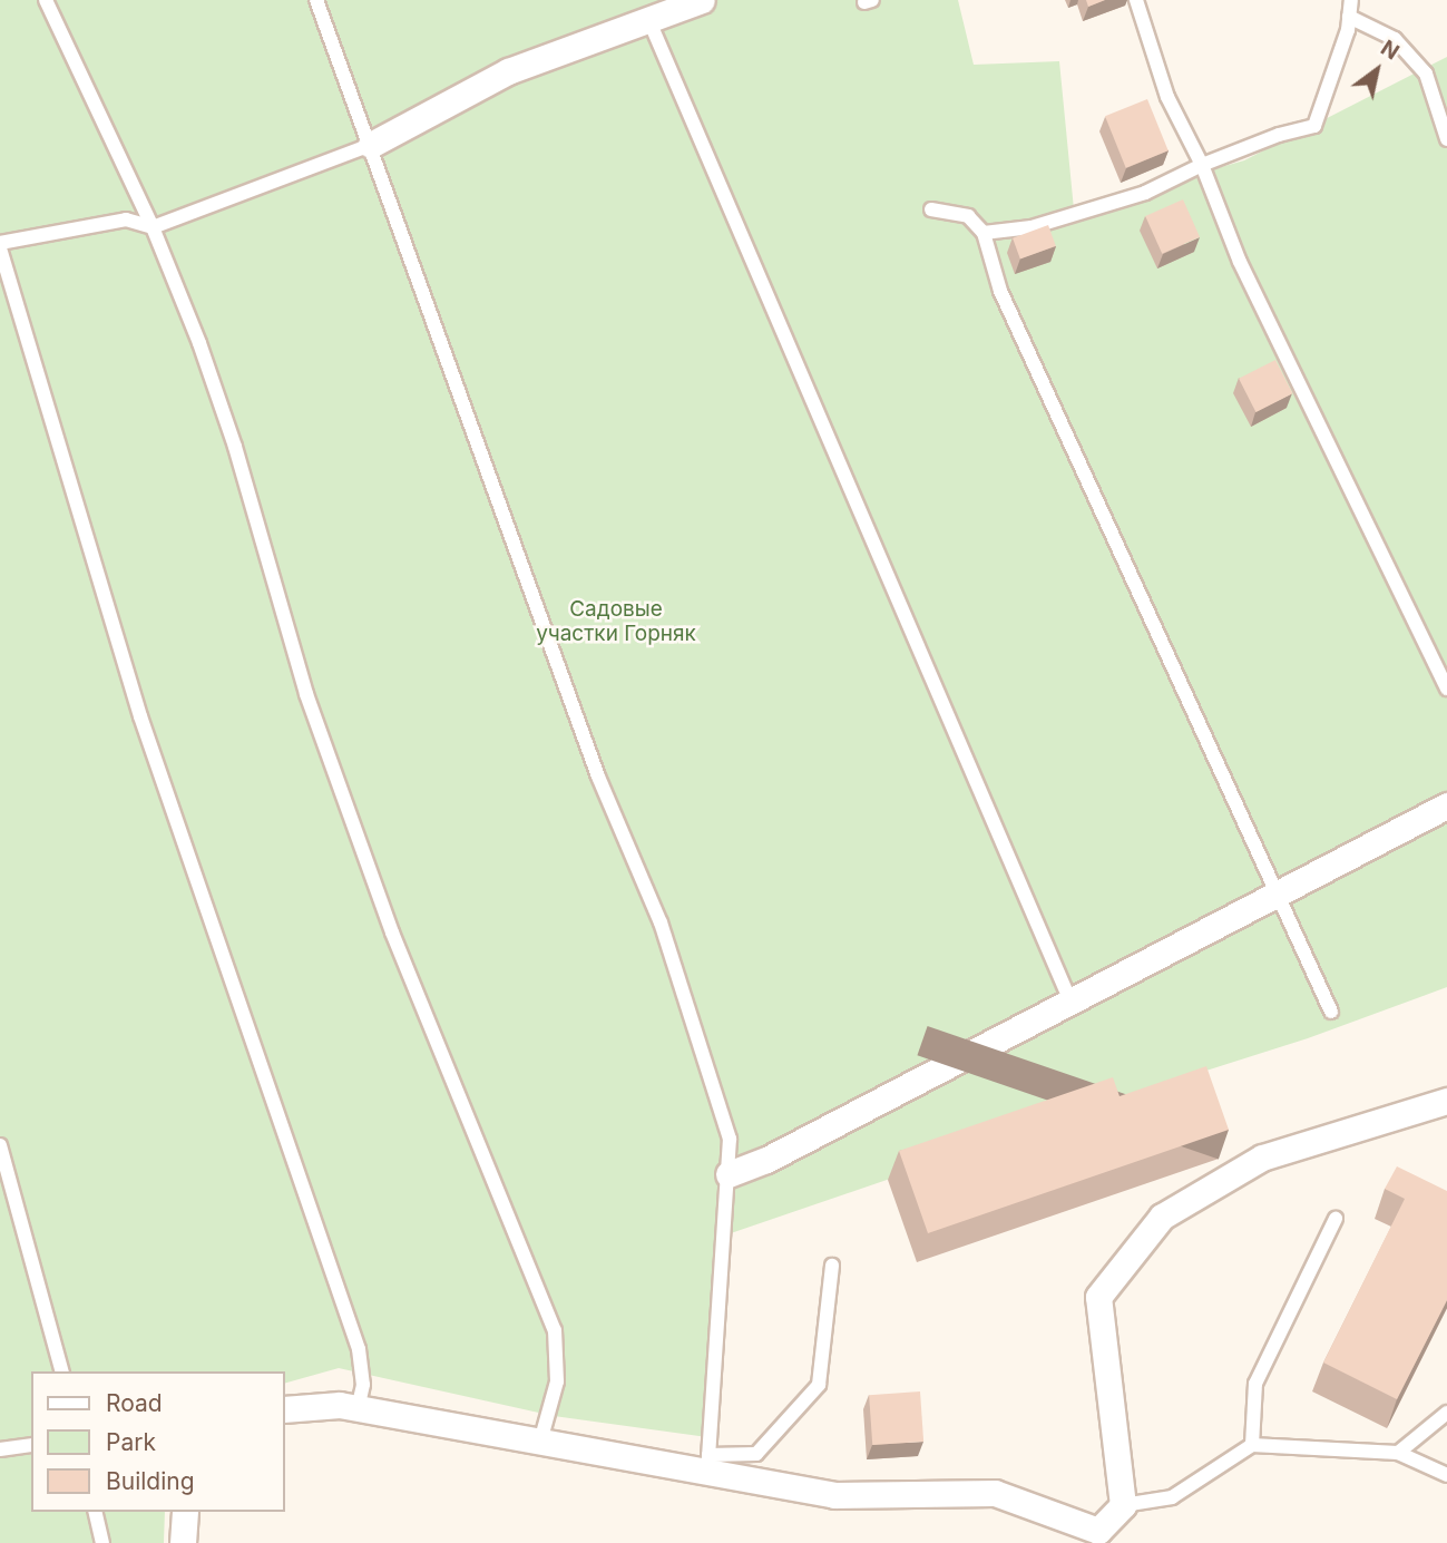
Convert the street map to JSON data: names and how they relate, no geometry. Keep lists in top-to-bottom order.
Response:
{
  "parks": ["Садовые участки Горняк"],
  "legend": ["Road", "Park", "Building"],
  "north": "top right"
}
